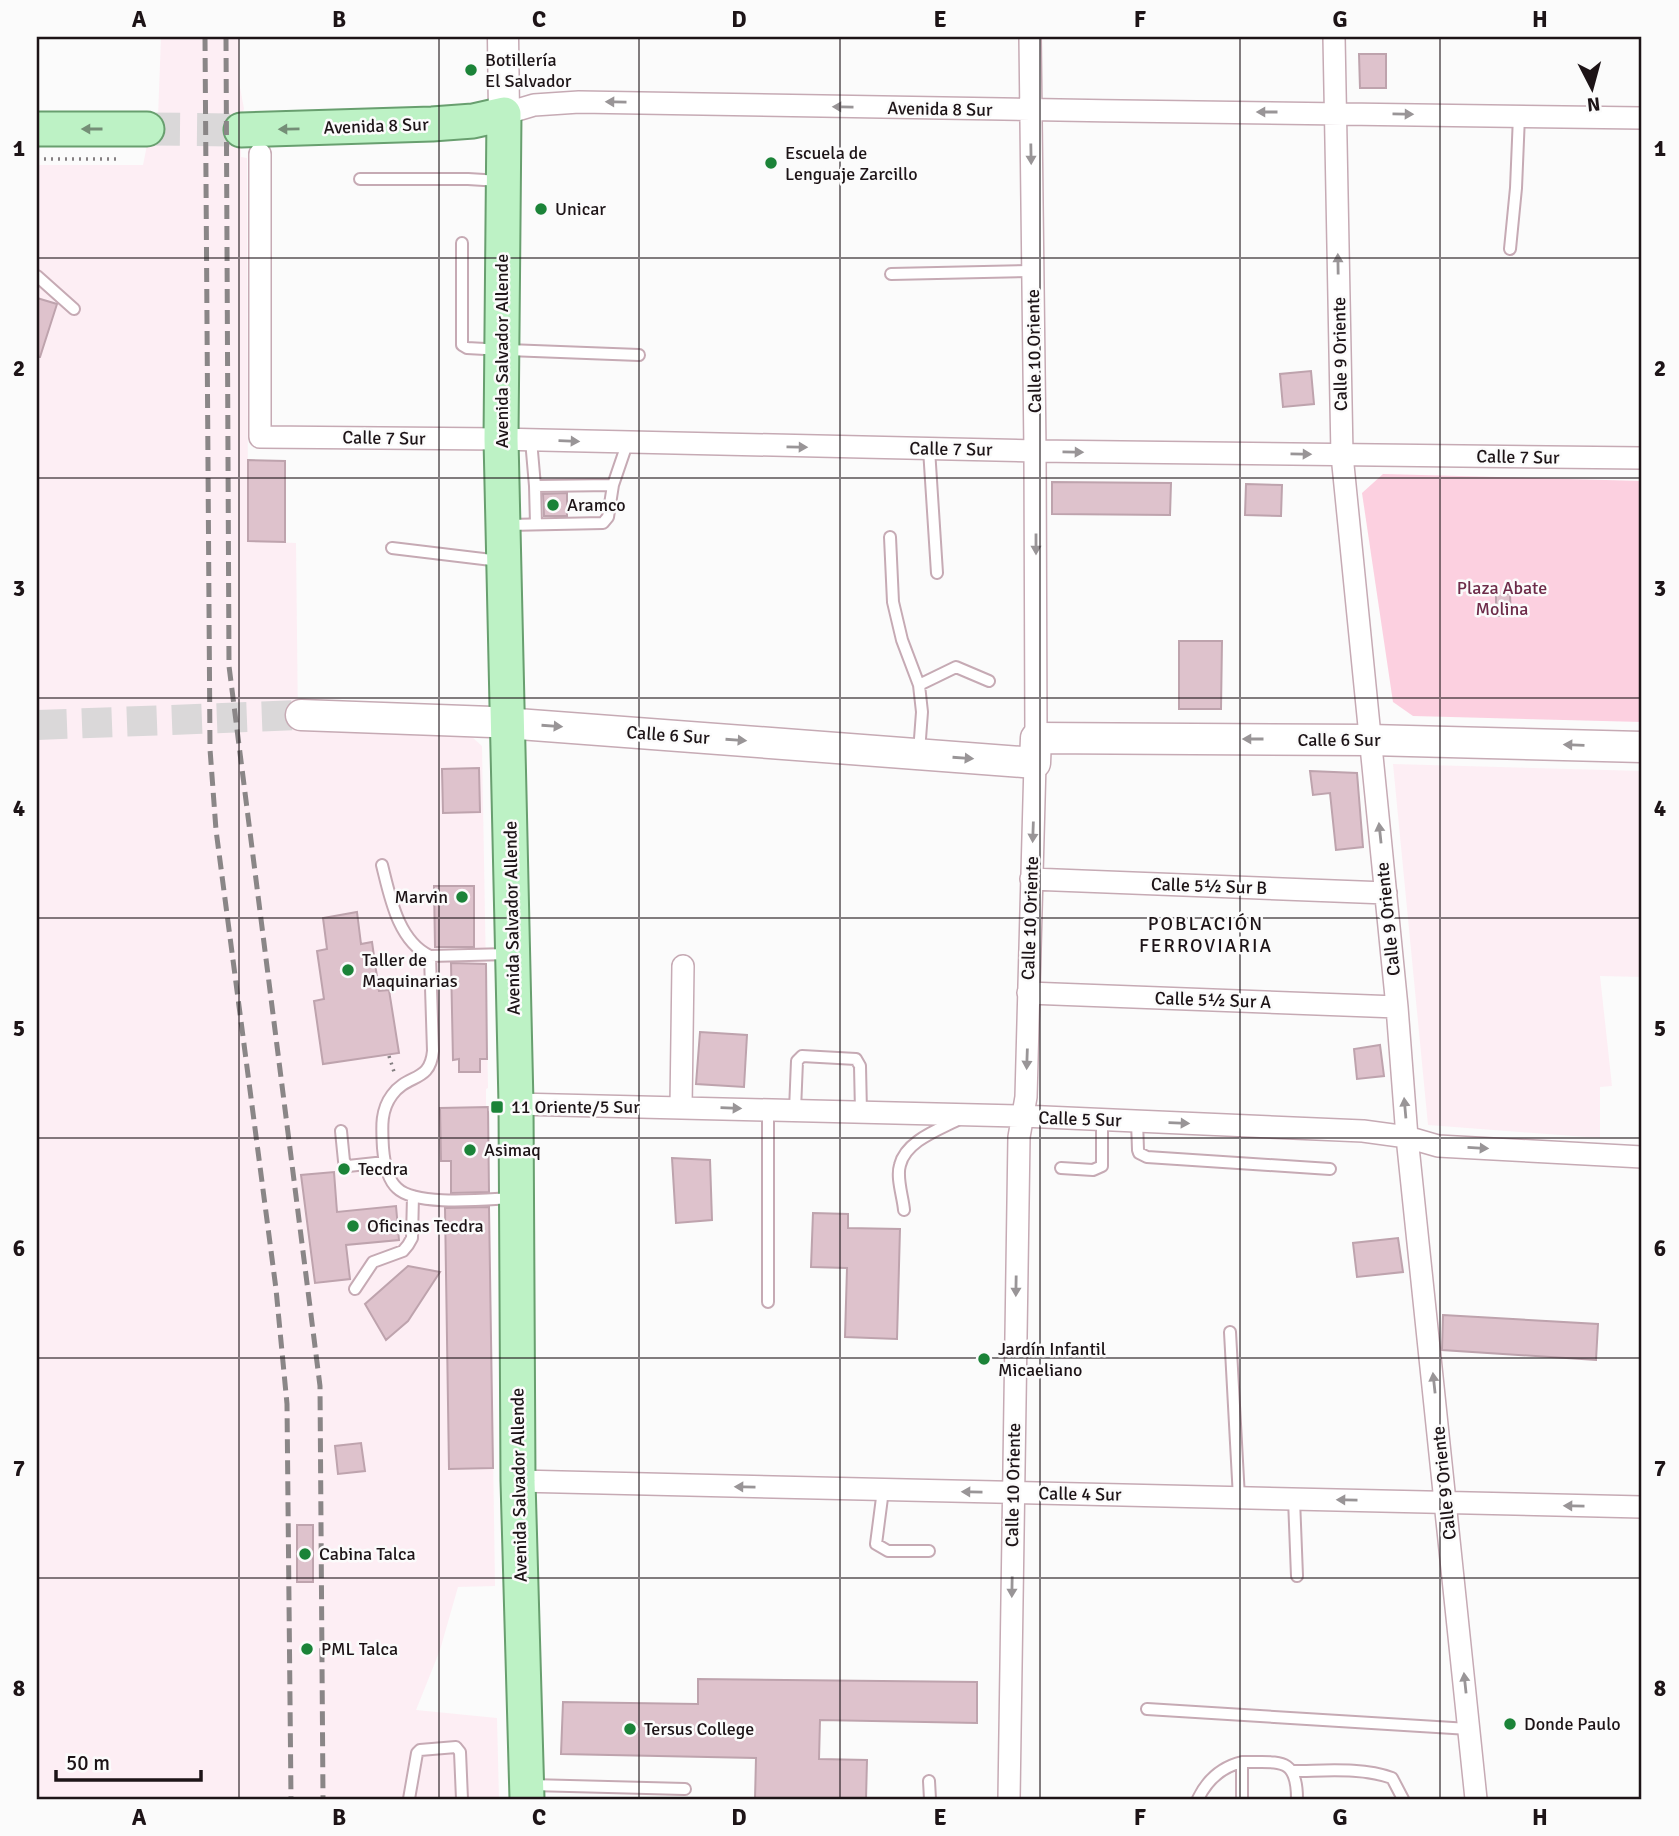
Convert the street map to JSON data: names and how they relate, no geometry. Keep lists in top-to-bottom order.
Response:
{
  "streets": {
    "main road": ["Avenida 8 Sur", "Avenida Salvador Allende"],
    "street": [
      "Calle 10 Oriente",
      "Calle 9 Oriente",
      "Calle 7 Sur",
      "Calle 6 Sur",
      "Calle 5½ Sur B",
      "Calle 5½ Sur A",
      "Calle 5 Sur",
      "Calle 4 Sur"
    ]
  },
  "crossings": [
    ["Avenida 8 Sur", "Avenida Salvador Allende"],
    ["Avenida 8 Sur", "Calle 10 Oriente"],
    ["Avenida 8 Sur", "Calle 9 Oriente"],
    ["Avenida 8 Sur", "Calle 7 Sur"],
    ["Avenida Salvador Allende", "Calle 7 Sur"],
    ["Avenida Salvador Allende", "Calle 6 Sur"],
    ["Avenida Salvador Allende", "Calle 5 Sur"],
    ["Avenida Salvador Allende", "Calle 4 Sur"],
    ["Calle 10 Oriente", "Calle 7 Sur"],
    ["Calle 10 Oriente", "Calle 6 Sur"],
    ["Calle 10 Oriente", "Calle 5½ Sur B"],
    ["Calle 10 Oriente", "Calle 5½ Sur A"],
    ["Calle 10 Oriente", "Calle 5 Sur"],
    ["Calle 10 Oriente", "Calle 4 Sur"],
    ["Calle 9 Oriente", "Calle 7 Sur"],
    ["Calle 9 Oriente", "Calle 6 Sur"],
    ["Calle 9 Oriente", "Calle 5½ Sur B"],
    ["Calle 9 Oriente", "Calle 5½ Sur A"],
    ["Calle 9 Oriente", "Calle 5 Sur"],
    ["Calle 9 Oriente", "Calle 4 Sur"]
  ],
  "one_way": [
    "Calle 10 Oriente",
    "Calle 9 Oriente",
    "Calle 7 Sur",
    "Calle 5 Sur",
    "Calle 4 Sur"
  ],
  "districts": ["POBLACIÓN FERROVIARIA"],
  "parks": ["Plaza Abate Molina"],
  "places": {
    "other": [
      "Botillería El Salvador",
      "Escuela de Lenguaje Zarcillo",
      "Unicar",
      "Aramco",
      "Marvin",
      "Taller de Maquinarias",
      "Asimaq",
      "Tecdra",
      "Oficinas Tecdra",
      "Jardín Infantil Micaeliano",
      "Cabina Talca",
      "PML Talca",
      "Donde Paulo",
      "Tersus College"
    ],
    "transit": ["11 Oriente/5 Sur"]
  },
  "scale_bar": "50 m",
  "north": "bottom",
  "grid": {
    "columns": [
      "A",
      "B",
      "C",
      "D",
      "E",
      "F",
      "G",
      "H"
    ],
    "rows": [
      "1",
      "2",
      "3",
      "4",
      "5",
      "6",
      "7",
      "8"
    ]
  }
}
